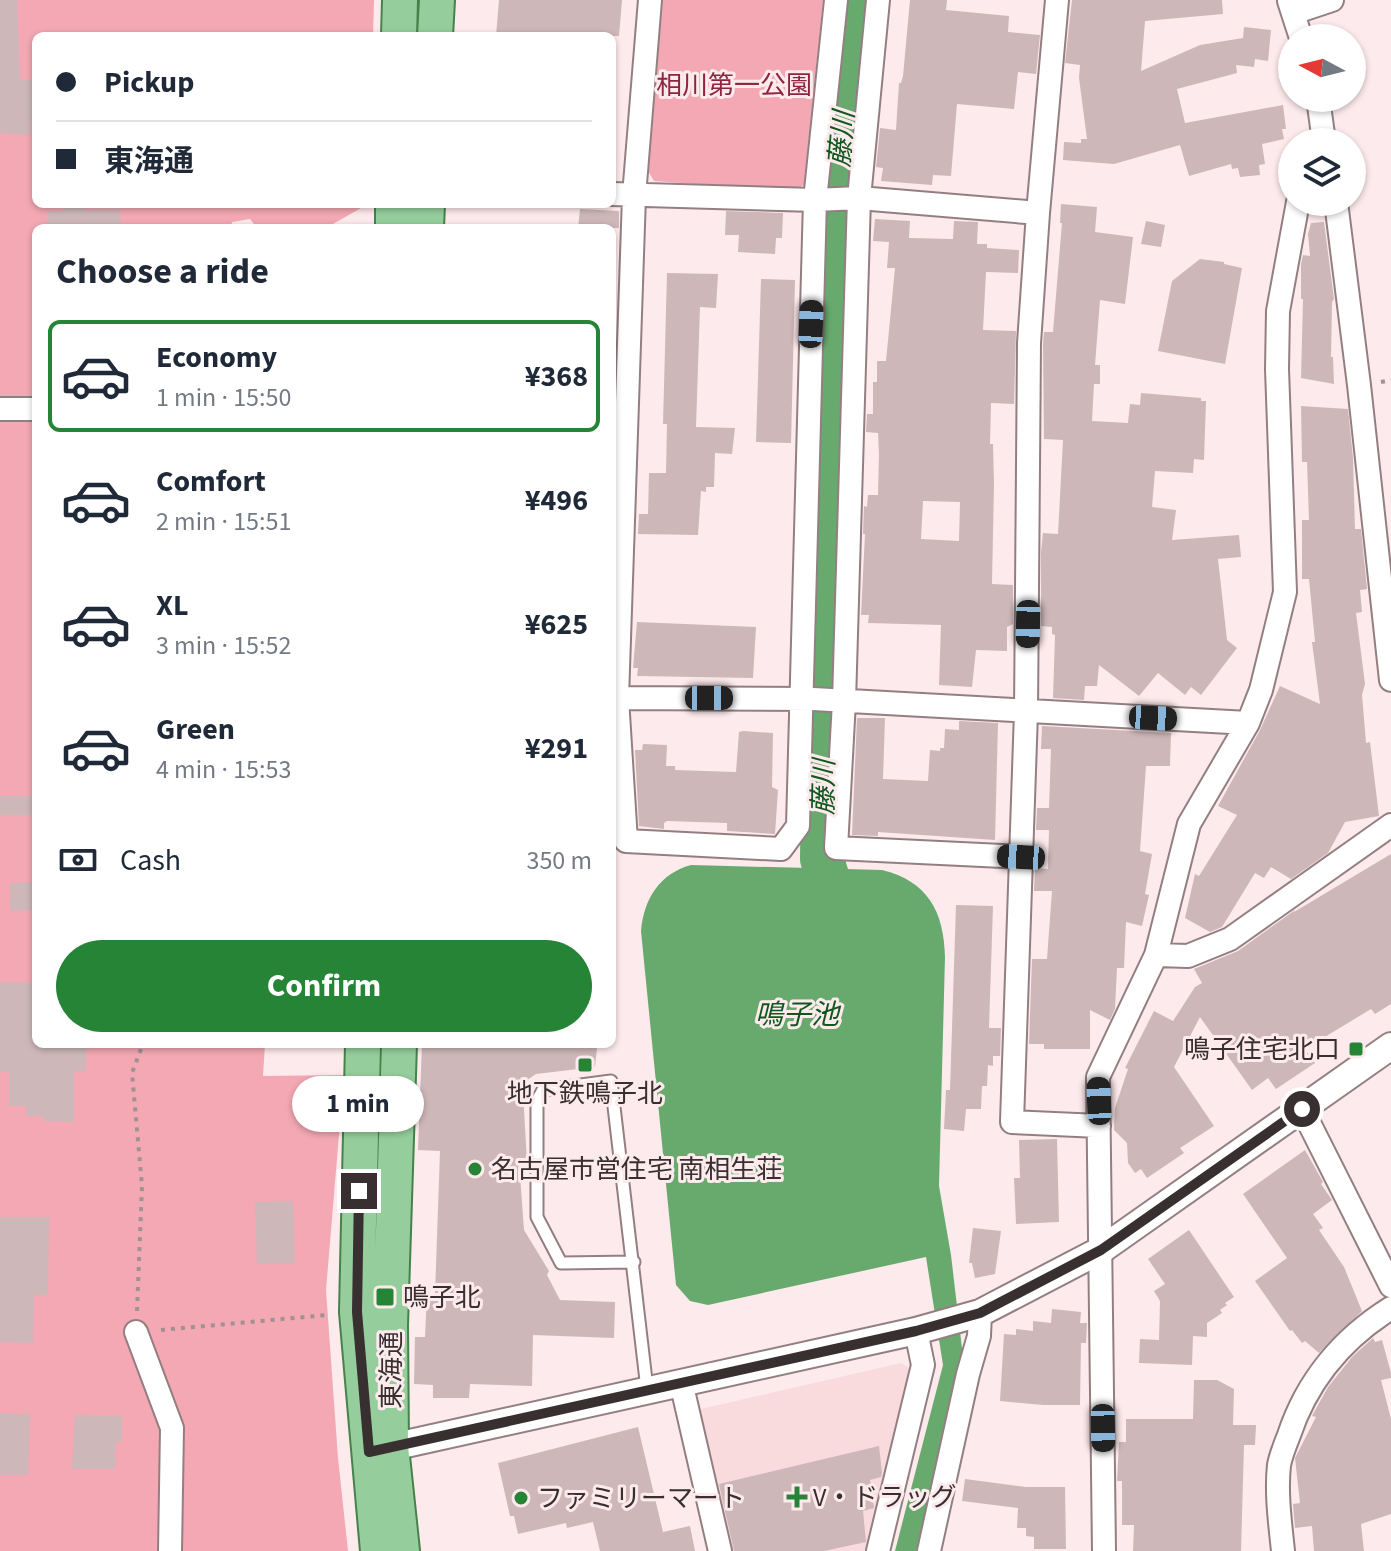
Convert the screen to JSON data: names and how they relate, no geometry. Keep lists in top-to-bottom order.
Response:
{
  "streets": {
    "main road": ["東海通"]
  },
  "water": ["藤川", "鳴子池"],
  "parks": ["相川第一公園"],
  "places": {
    "transit": ["鳴子住宅北口", "地下鉄鳴子北", "鳴子北"],
    "other": ["名古屋市営住宅 南相生荘", "ファミリーマート"],
    "health": ["V・ドラッグ"]
  },
  "north": "left",
  "page": {
    "banner": ["Pickup", "東海通"],
    "heading": "Choose a ride",
    "list": [
      {
        "name": "Economy",
        "note": "1 min · 15:50",
        "value": "¥368"
      },
      {
        "name": "Comfort",
        "note": "2 min · 15:51",
        "value": "¥496"
      },
      {
        "name": "XL",
        "note": "3 min · 15:52",
        "value": "¥625"
      },
      {
        "name": "Green",
        "note": "4 min · 15:53",
        "value": "¥291"
      }
    ],
    "pay": ["Cash", "350 m"],
    "buttons": "Confirm",
    "bubble": "1 min"
  }
}
